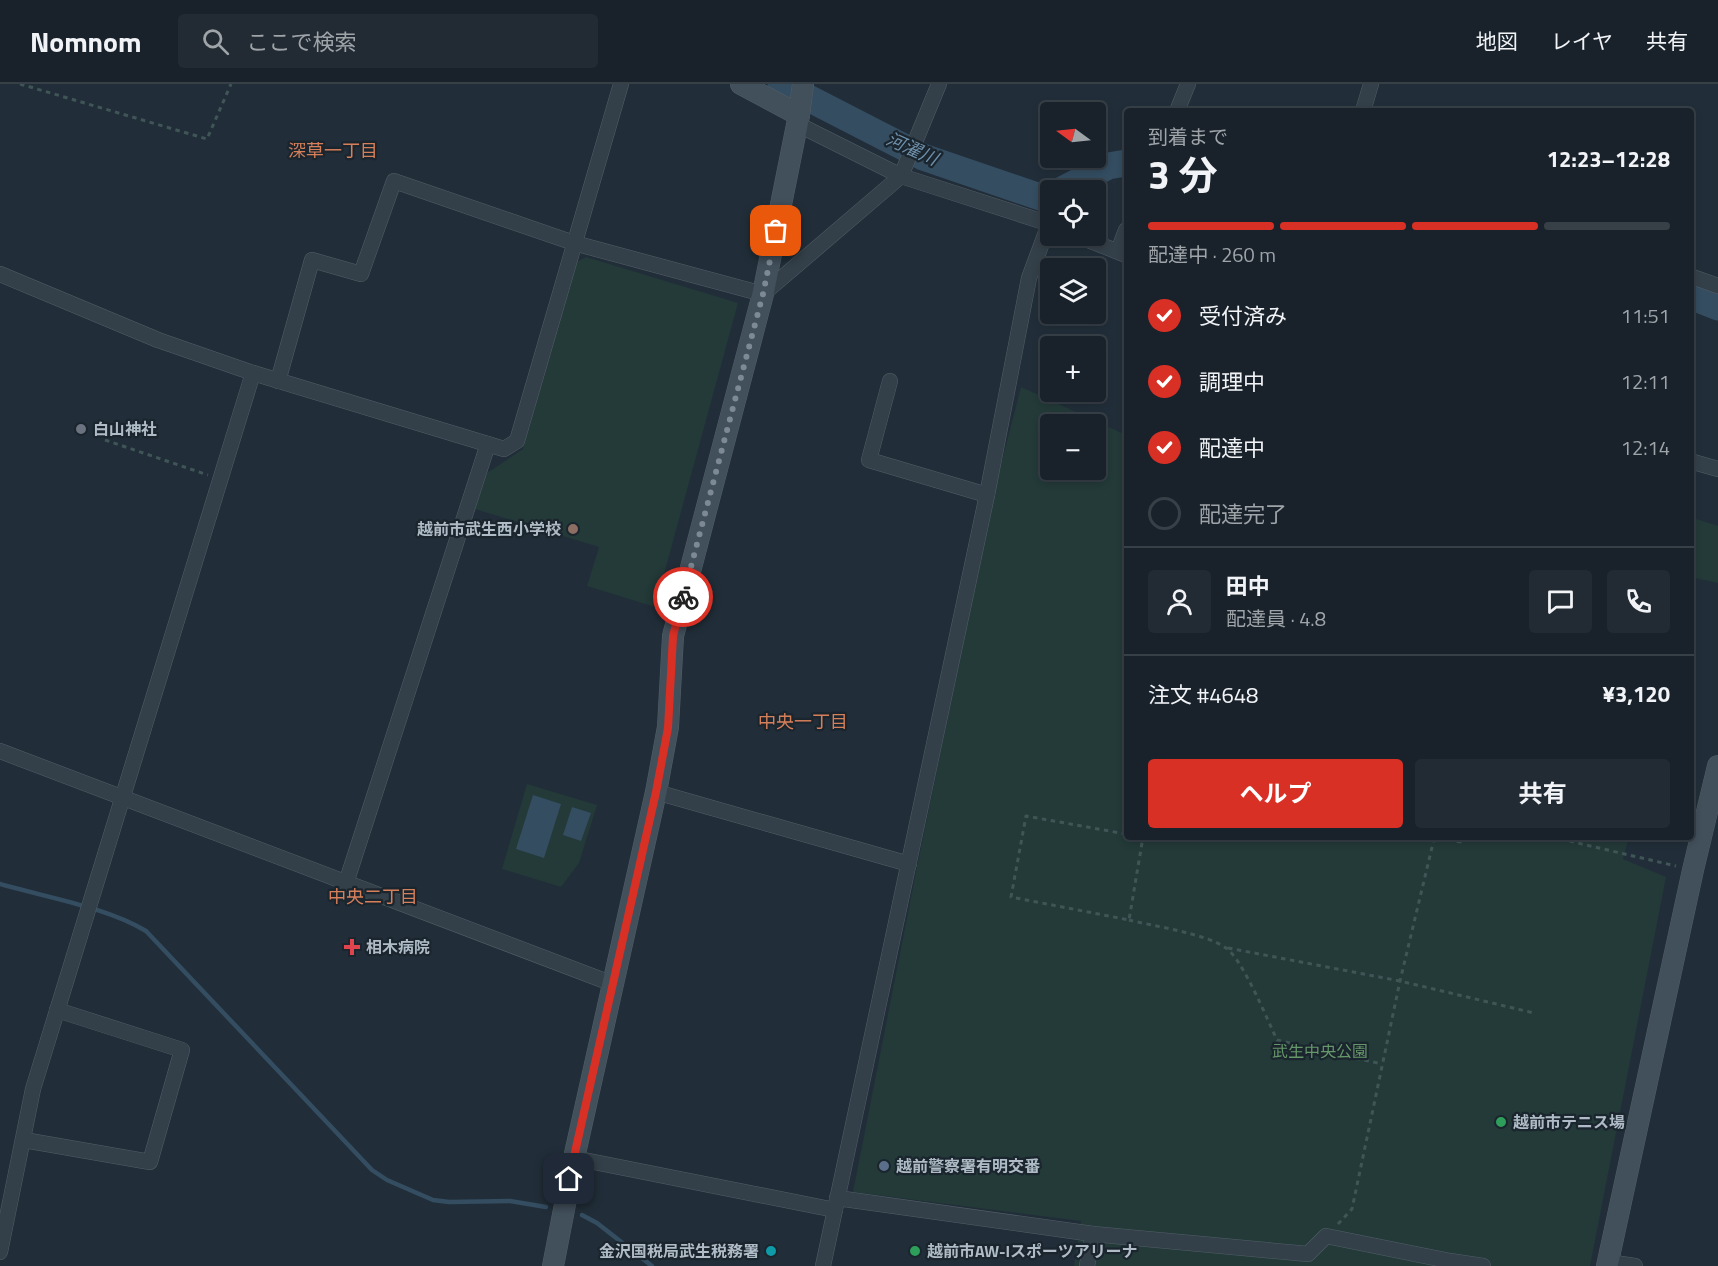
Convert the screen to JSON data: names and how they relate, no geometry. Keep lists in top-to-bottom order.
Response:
{
  "districts": ["深草一丁目", "中央一丁目", "中央二丁目"],
  "water": ["河濯川"],
  "parks": ["武生中央公園"],
  "places": {
    "other": [
      "白山神社",
      "越前市武生西小学校",
      "越前市テニス場",
      "越前警察署有明交番",
      "金沢国税局武生税務署",
      "越前市AW-Iスポーツアリーナ"
    ],
    "health": ["相木病院"]
  },
  "north": "left",
  "page": {
    "header": "Nomnom",
    "search": "ここで検索",
    "nav": ["地図", "レイヤ", "共有"],
    "map_buttons": ["+", "−"],
    "heading": ["3 分", "到着まで", "12:23–12:28"],
    "panel": [
      "田中",
      "配達員 · 4.8",
      "注文 #4648",
      "¥3,120"
    ],
    "bar": "配達中 · 260 m",
    "list": [
      ["受付済み", "11:51"],
      ["調理中", "12:11"],
      ["配達中", "12:14"],
      "配達完了"
    ],
    "buttons": ["ヘルプ", "共有"]
  }
}
